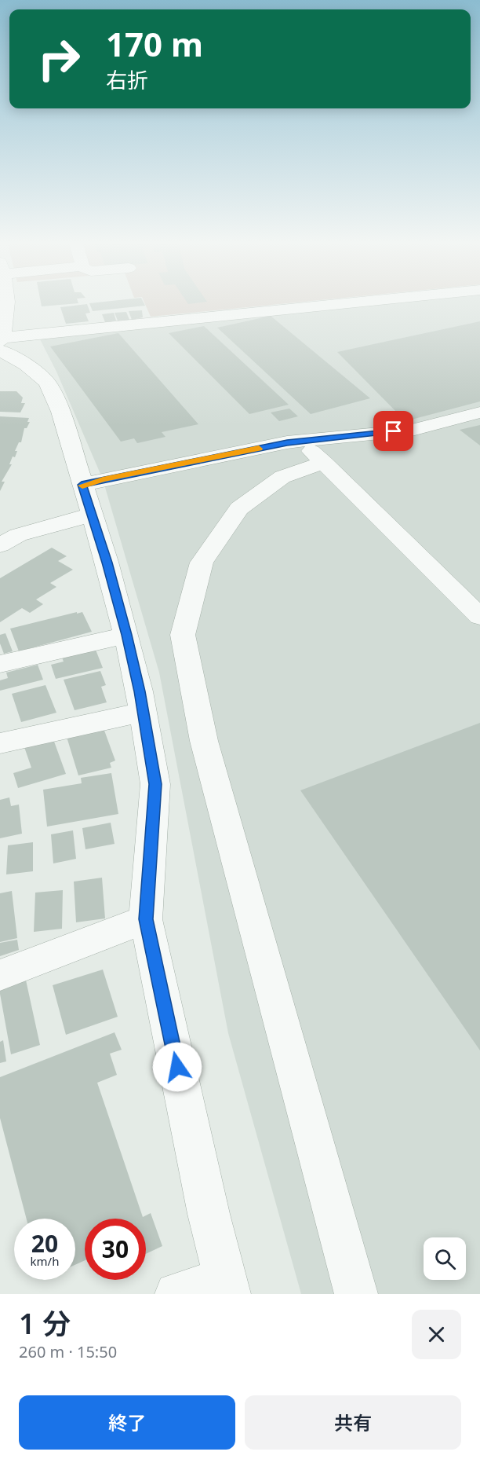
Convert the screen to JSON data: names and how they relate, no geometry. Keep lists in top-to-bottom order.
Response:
{
  "page": {
    "turn": ["170 m", "右折"],
    "speed": "20 km/h",
    "limit": "30",
    "heading": ["1 分", "260 m · 15:50"],
    "buttons": ["終了", "共有"]
  }
}
